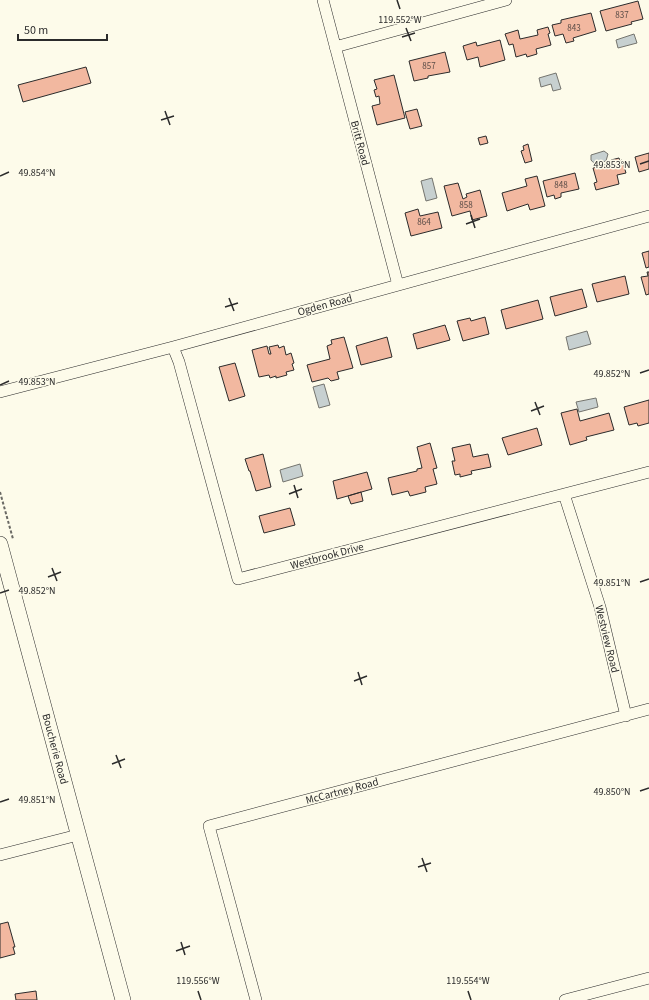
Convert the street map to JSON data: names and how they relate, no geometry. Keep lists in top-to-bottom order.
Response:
{
  "streets": {
    "main road": ["Boucherie Road"],
    "street": [
      "Britt Road",
      "Ogden Road",
      "Westbrook Drive",
      "Westview Road",
      "McCartney Road"
    ]
  },
  "crossings": [
    ["Britt Road", "Ogden Road"],
    ["Ogden Road", "Westbrook Drive"],
    ["Westbrook Drive", "Westview Road"],
    ["Westview Road", "McCartney Road"]
  ],
  "house_numbers": [
    "837",
    "843",
    "857",
    "848",
    "858",
    "864"
  ],
  "scale_bar": "50 m",
  "coordinates": [
    "119.552°W",
    "49.853°N",
    "49.854°N",
    "49.852°N",
    "49.851°N",
    "49.850°N",
    "119.556°W",
    "119.554°W"
  ]
}
